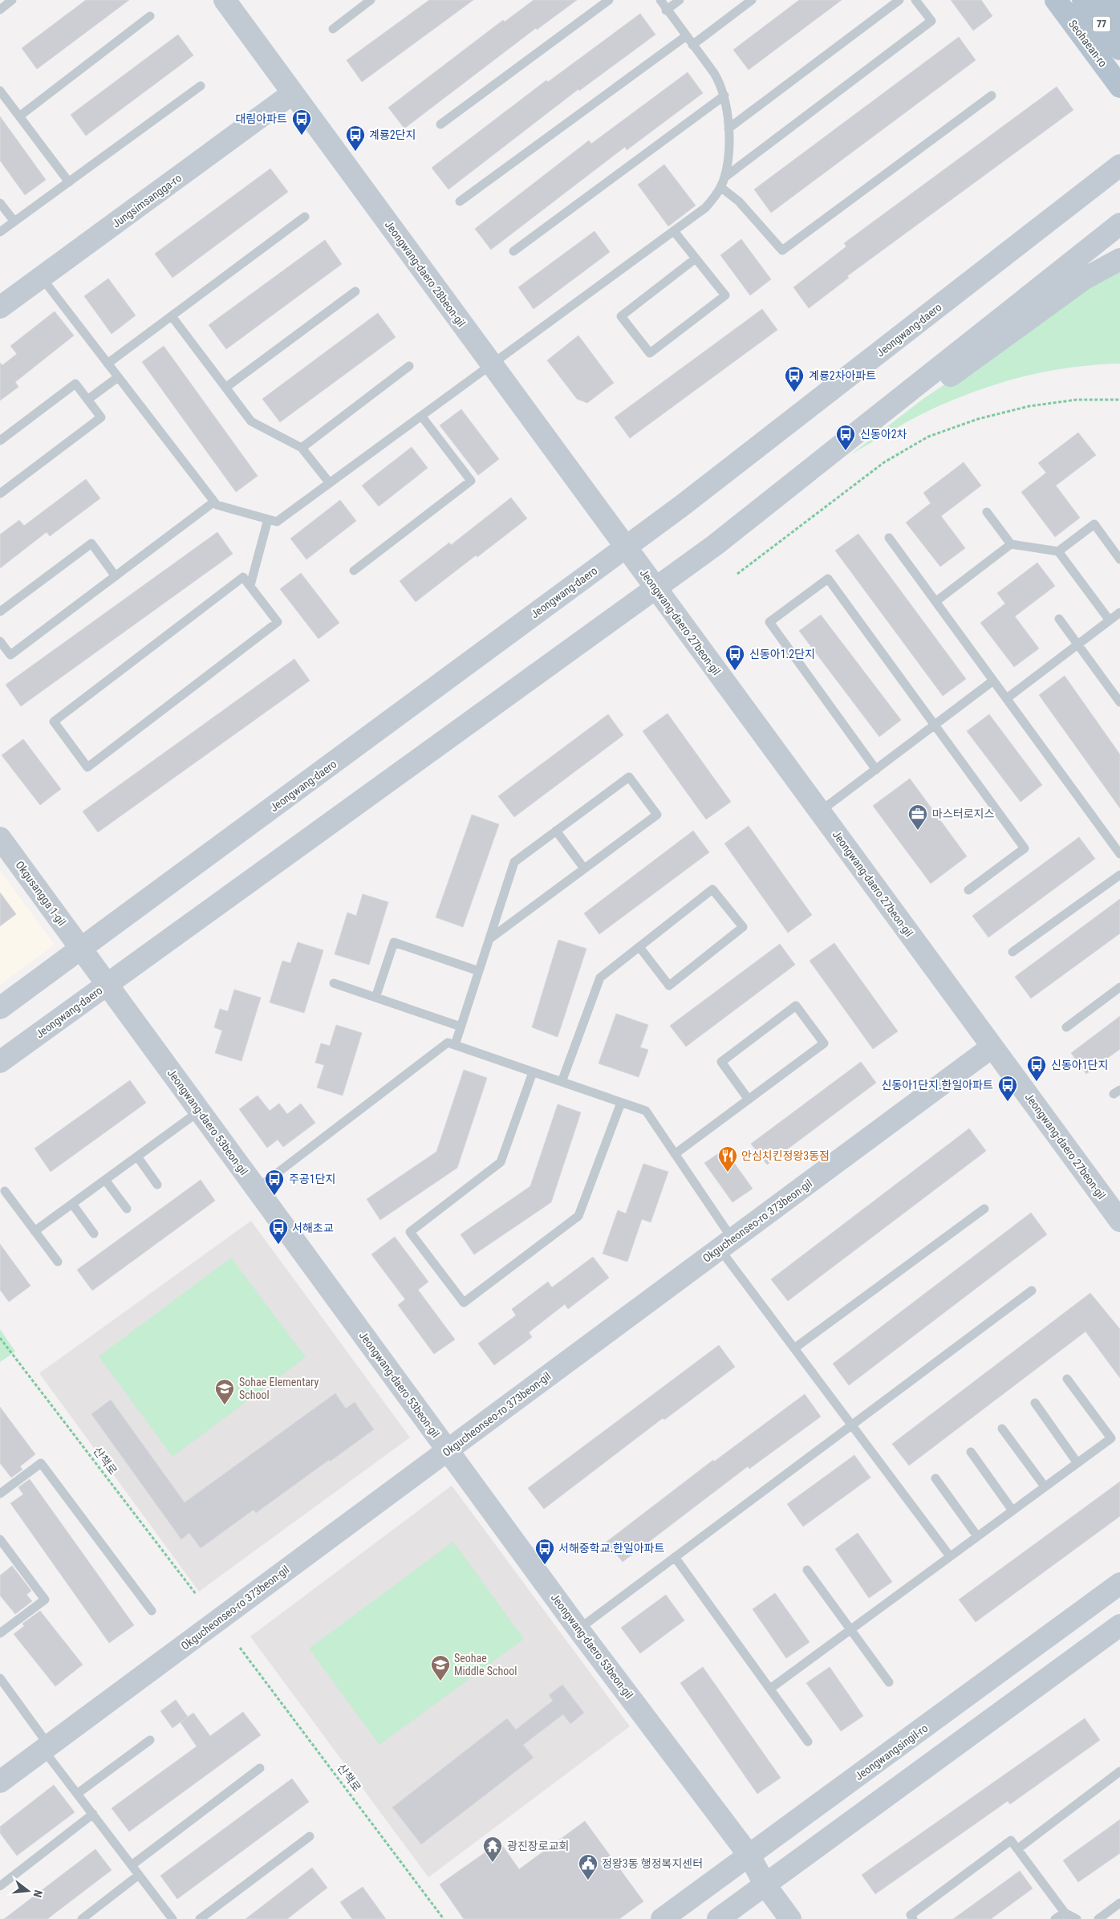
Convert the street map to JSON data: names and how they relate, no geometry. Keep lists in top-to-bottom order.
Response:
{
  "streets": {
    "main road": ["77", "Seohaean-ro"],
    "street": [
      "Jungsimsangga-ro",
      "Jeongwang-daero 28beon-gil",
      "Jeongwang-daero",
      "Jeongwang-daero 27beon-gil",
      "Okgusangga 1-gil",
      "Jeongwang-daero 53beon-gil",
      "Okgucheonseo-ro 373beon-gil",
      "Jeongwangsingil-ro"
    ],
    "path": ["산책로"]
  },
  "crossings": [
    ["Jungsimsangga-ro", "Jeongwang-daero 28beon-gil"],
    ["Jeongwang-daero 28beon-gil", "Jeongwang-daero"],
    ["Jeongwang-daero 28beon-gil", "Jeongwang-daero 27beon-gil"],
    ["Jeongwang-daero", "Jeongwang-daero 27beon-gil"],
    ["Jeongwang-daero", "Okgusangga 1-gil"],
    ["Jeongwang-daero", "Jeongwang-daero 53beon-gil"],
    ["Jeongwang-daero 27beon-gil", "Okgucheonseo-ro 373beon-gil"],
    ["Okgusangga 1-gil", "Jeongwang-daero 53beon-gil"],
    ["Jeongwang-daero 53beon-gil", "Okgucheonseo-ro 373beon-gil"],
    ["Jeongwang-daero 53beon-gil", "Jeongwangsingil-ro"]
  ],
  "places": {
    "bus stop": [
      "대림아파트",
      "계룡2단지",
      "계룡2차아파트",
      "신동아2차",
      "신동아1.2단지",
      "신동아1단지",
      "신동아1단지.한일아파트",
      "주공1단지",
      "서해초교",
      "서해중학교.한일아파트"
    ],
    "office": ["마스터로지스"],
    "restaurant": ["안심치킨정왕3동점"],
    "school or university": ["Sohae Elementary School", "Seohae Middle School"],
    "temple": ["광진장로교회"],
    "public building": ["정왕3동 행정복지센터"]
  },
  "north": "right"
}
